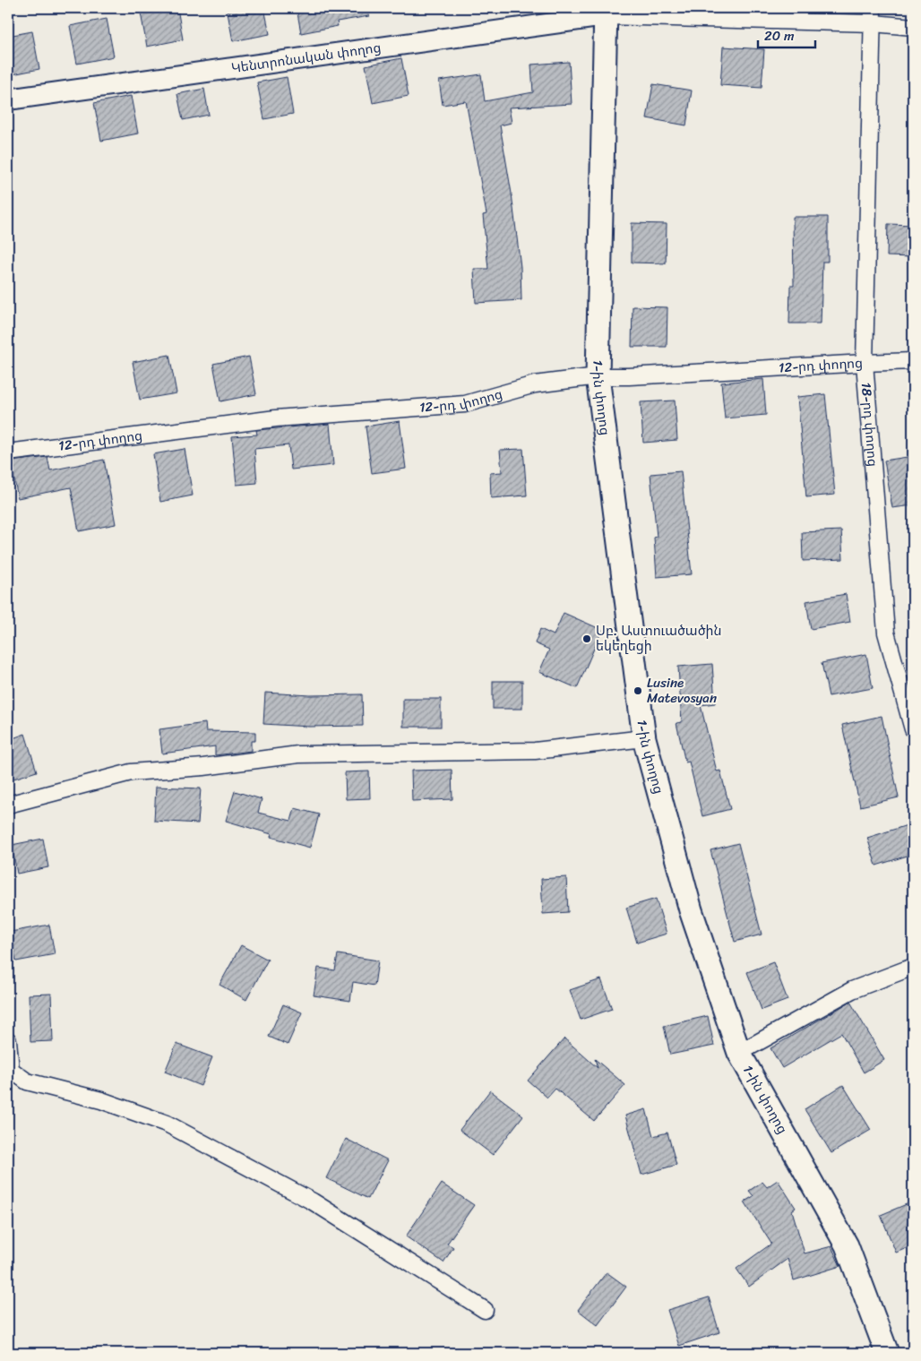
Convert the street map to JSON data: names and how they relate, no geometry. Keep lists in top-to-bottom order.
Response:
{
  "streets": {
    "main road": ["1-ին փողոց"],
    "street": ["Կենտրոնական փողոց", "12-րդ փողոց", "18-րդ փողոց"]
  },
  "crossings": [
    ["Կենտրոնական փողոց", "1-ին փողոց"],
    ["12-րդ փողոց", "1-ին փողոց"],
    ["12-րդ փողոց", "18-րդ փողոց"]
  ],
  "places": ["Սբ. Աստուածածին եկեղեցի", "Lusine Matevosyan"],
  "scale_bar": "20 m"
}
